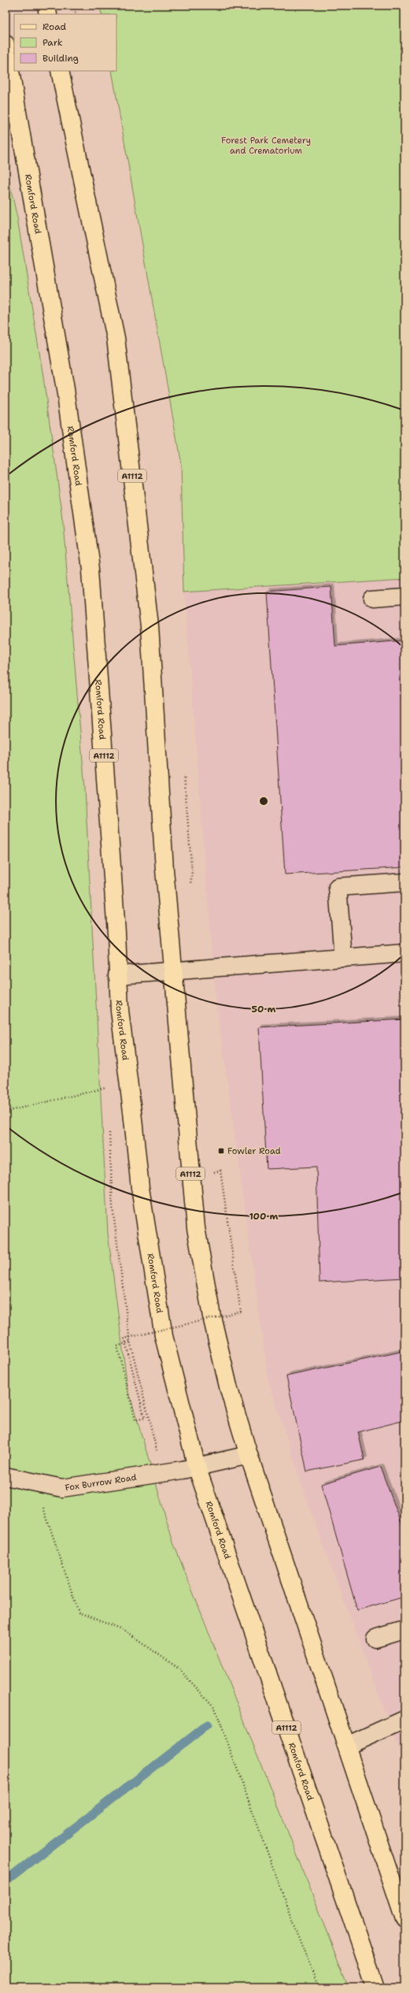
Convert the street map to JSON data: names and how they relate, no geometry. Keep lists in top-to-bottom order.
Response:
{
  "streets": {
    "main road": ["Romford Road", "A1112"],
    "street": ["Fox Burrow Road"]
  },
  "crossings": [
    ["Romford Road", "Fox Burrow Road"],
    ["A1112", "Fox Burrow Road"]
  ],
  "parks": ["Forest Park Cemetery and Crematorium"],
  "places": {
    "transit": ["Fowler Road"]
  },
  "legend": ["Road", "Park", "Building"],
  "rings": ["50 m", "100 m"]
}
